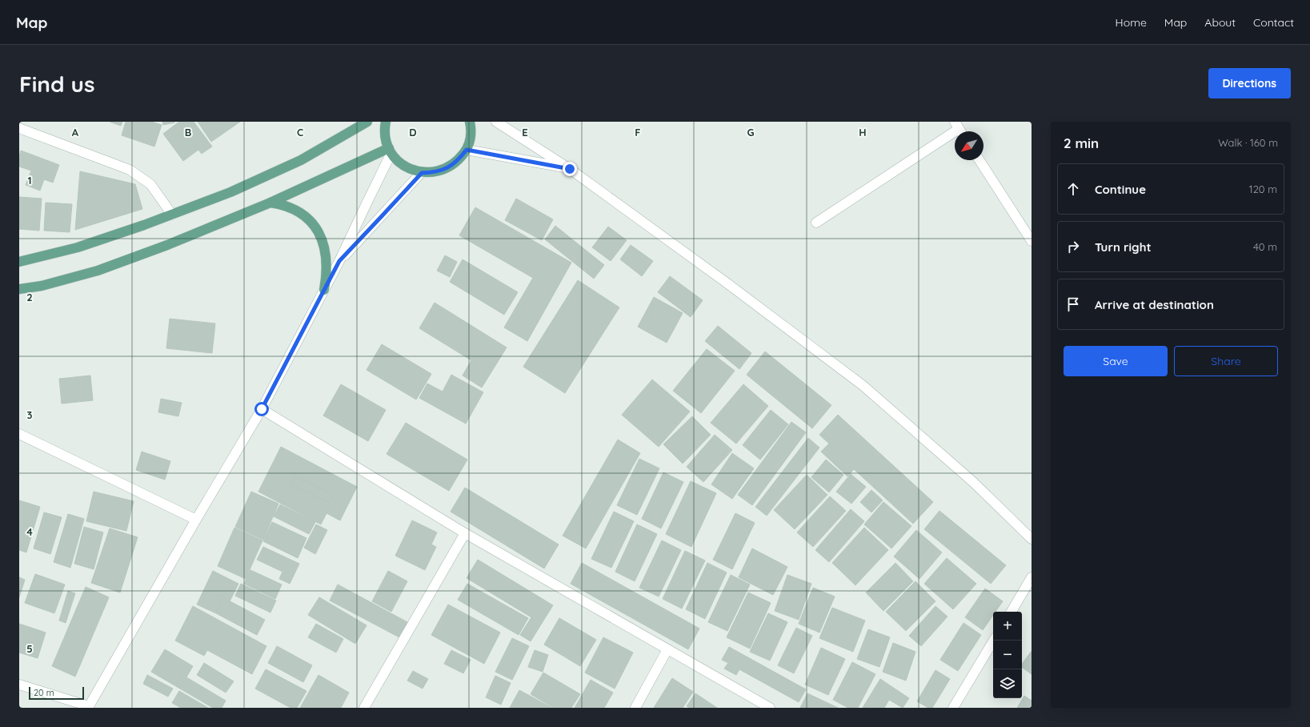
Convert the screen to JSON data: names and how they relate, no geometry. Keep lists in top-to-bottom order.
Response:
{
  "scale_bar": "20 m",
  "north": "bottom left",
  "page": {
    "header": "Map",
    "nav": [
      "Home",
      "Map",
      "About",
      "Contact"
    ],
    "buttons": [
      "Directions",
      ["Save", "Share"]
    ],
    "title": "Find us",
    "heading": ["2 min", "Walk · 160 m"],
    "list": [
      ["Continue", "120 m"],
      ["Turn right", "40 m"],
      "Arrive at destination"
    ],
    "map_buttons": ["+", "−"],
    "scale": "20 m"
  },
  "grid": {
    "columns": [
      "A",
      "B",
      "C",
      "D",
      "E",
      "F",
      "G",
      "H"
    ],
    "rows": [
      "1",
      "2",
      "3",
      "4",
      "5"
    ]
  }
}
